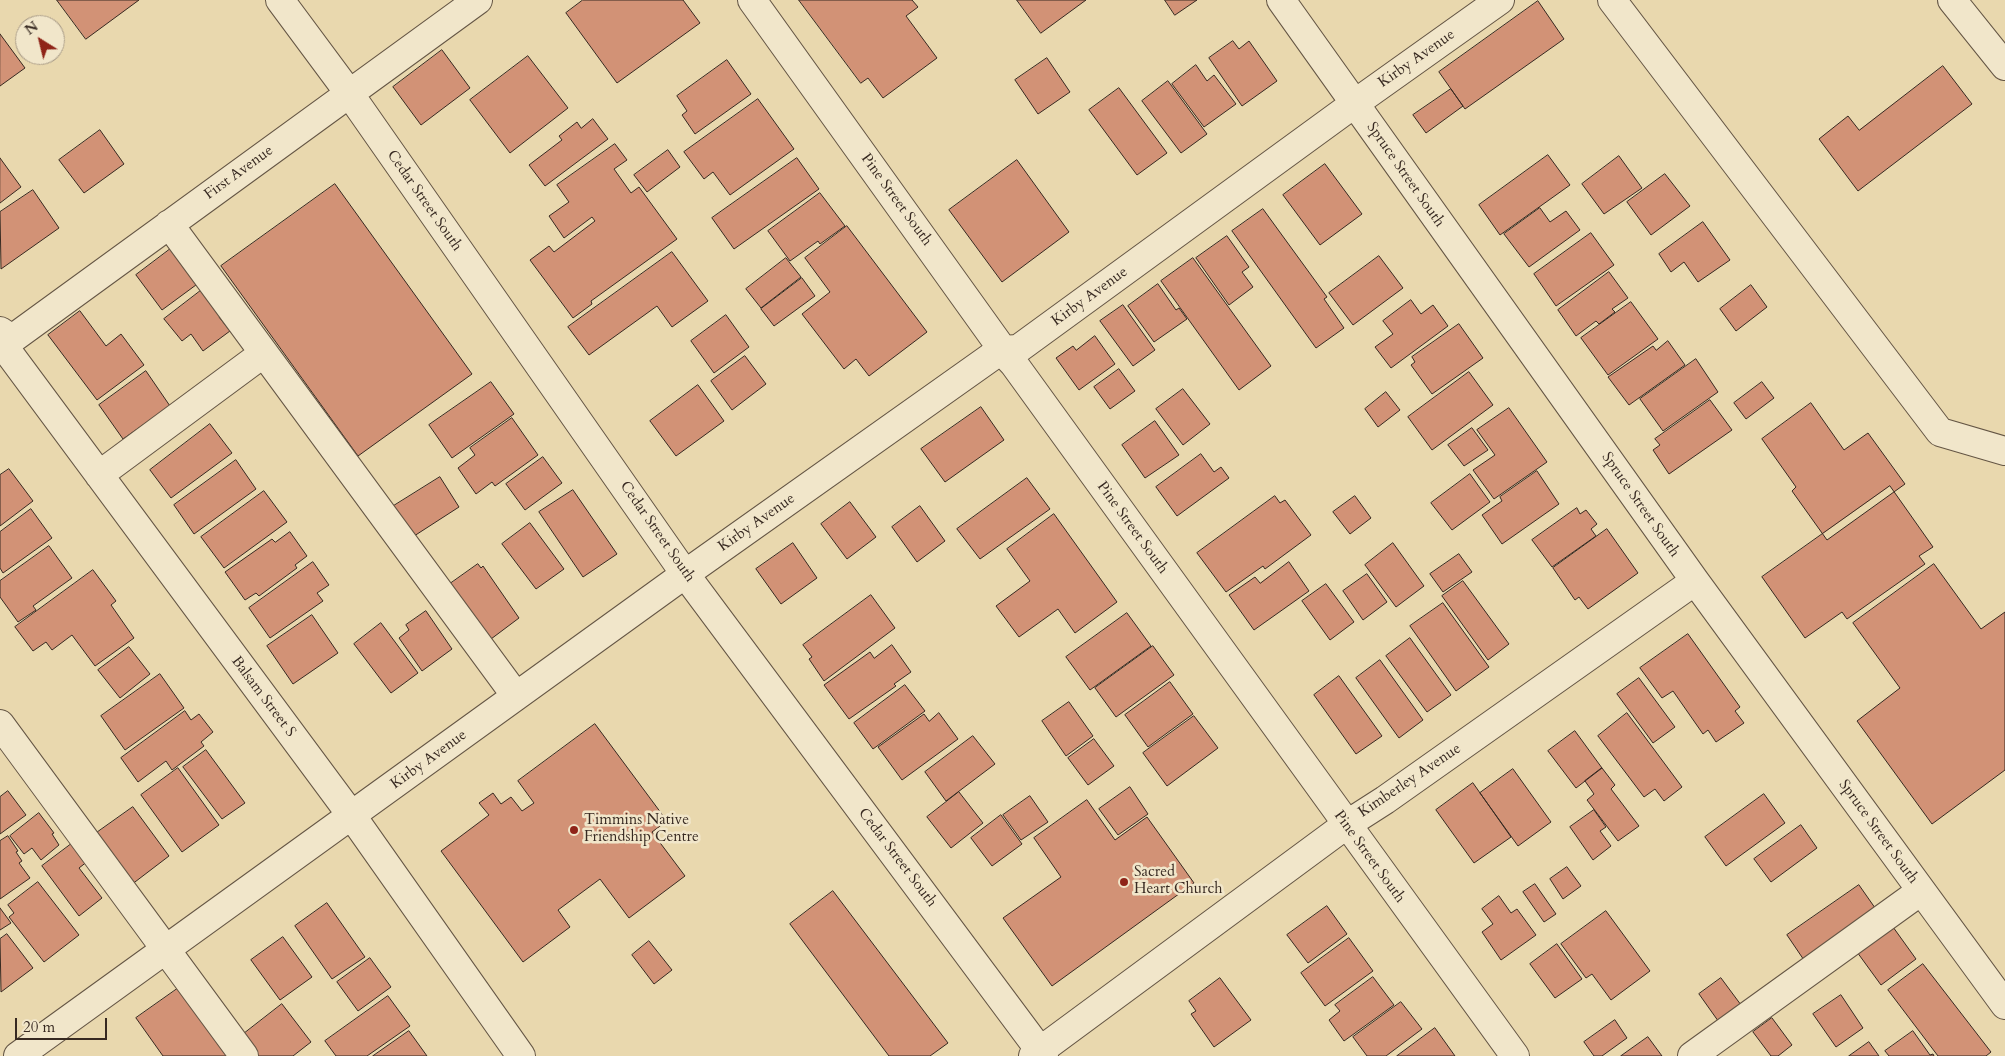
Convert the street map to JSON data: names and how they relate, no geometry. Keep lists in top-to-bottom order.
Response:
{
  "streets": {
    "street": [
      "Kirby Avenue",
      "First Avenue",
      "Spruce Street South",
      "Pine Street South",
      "Cedar Street South",
      "Balsam Street S",
      "Kimberley Avenue"
    ]
  },
  "crossings": [
    ["Kirby Avenue", "Spruce Street South"],
    ["Kirby Avenue", "Pine Street South"],
    ["Kirby Avenue", "Cedar Street South"],
    ["Kirby Avenue", "Balsam Street S"],
    ["First Avenue", "Cedar Street South"],
    ["Spruce Street South", "Kimberley Avenue"],
    ["Pine Street South", "Kimberley Avenue"],
    ["Cedar Street South", "Kimberley Avenue"]
  ],
  "places": ["Timmins Native Friendship Centre", "Sacred Heart Church"],
  "scale_bar": "20 m",
  "north": "top left"
}
